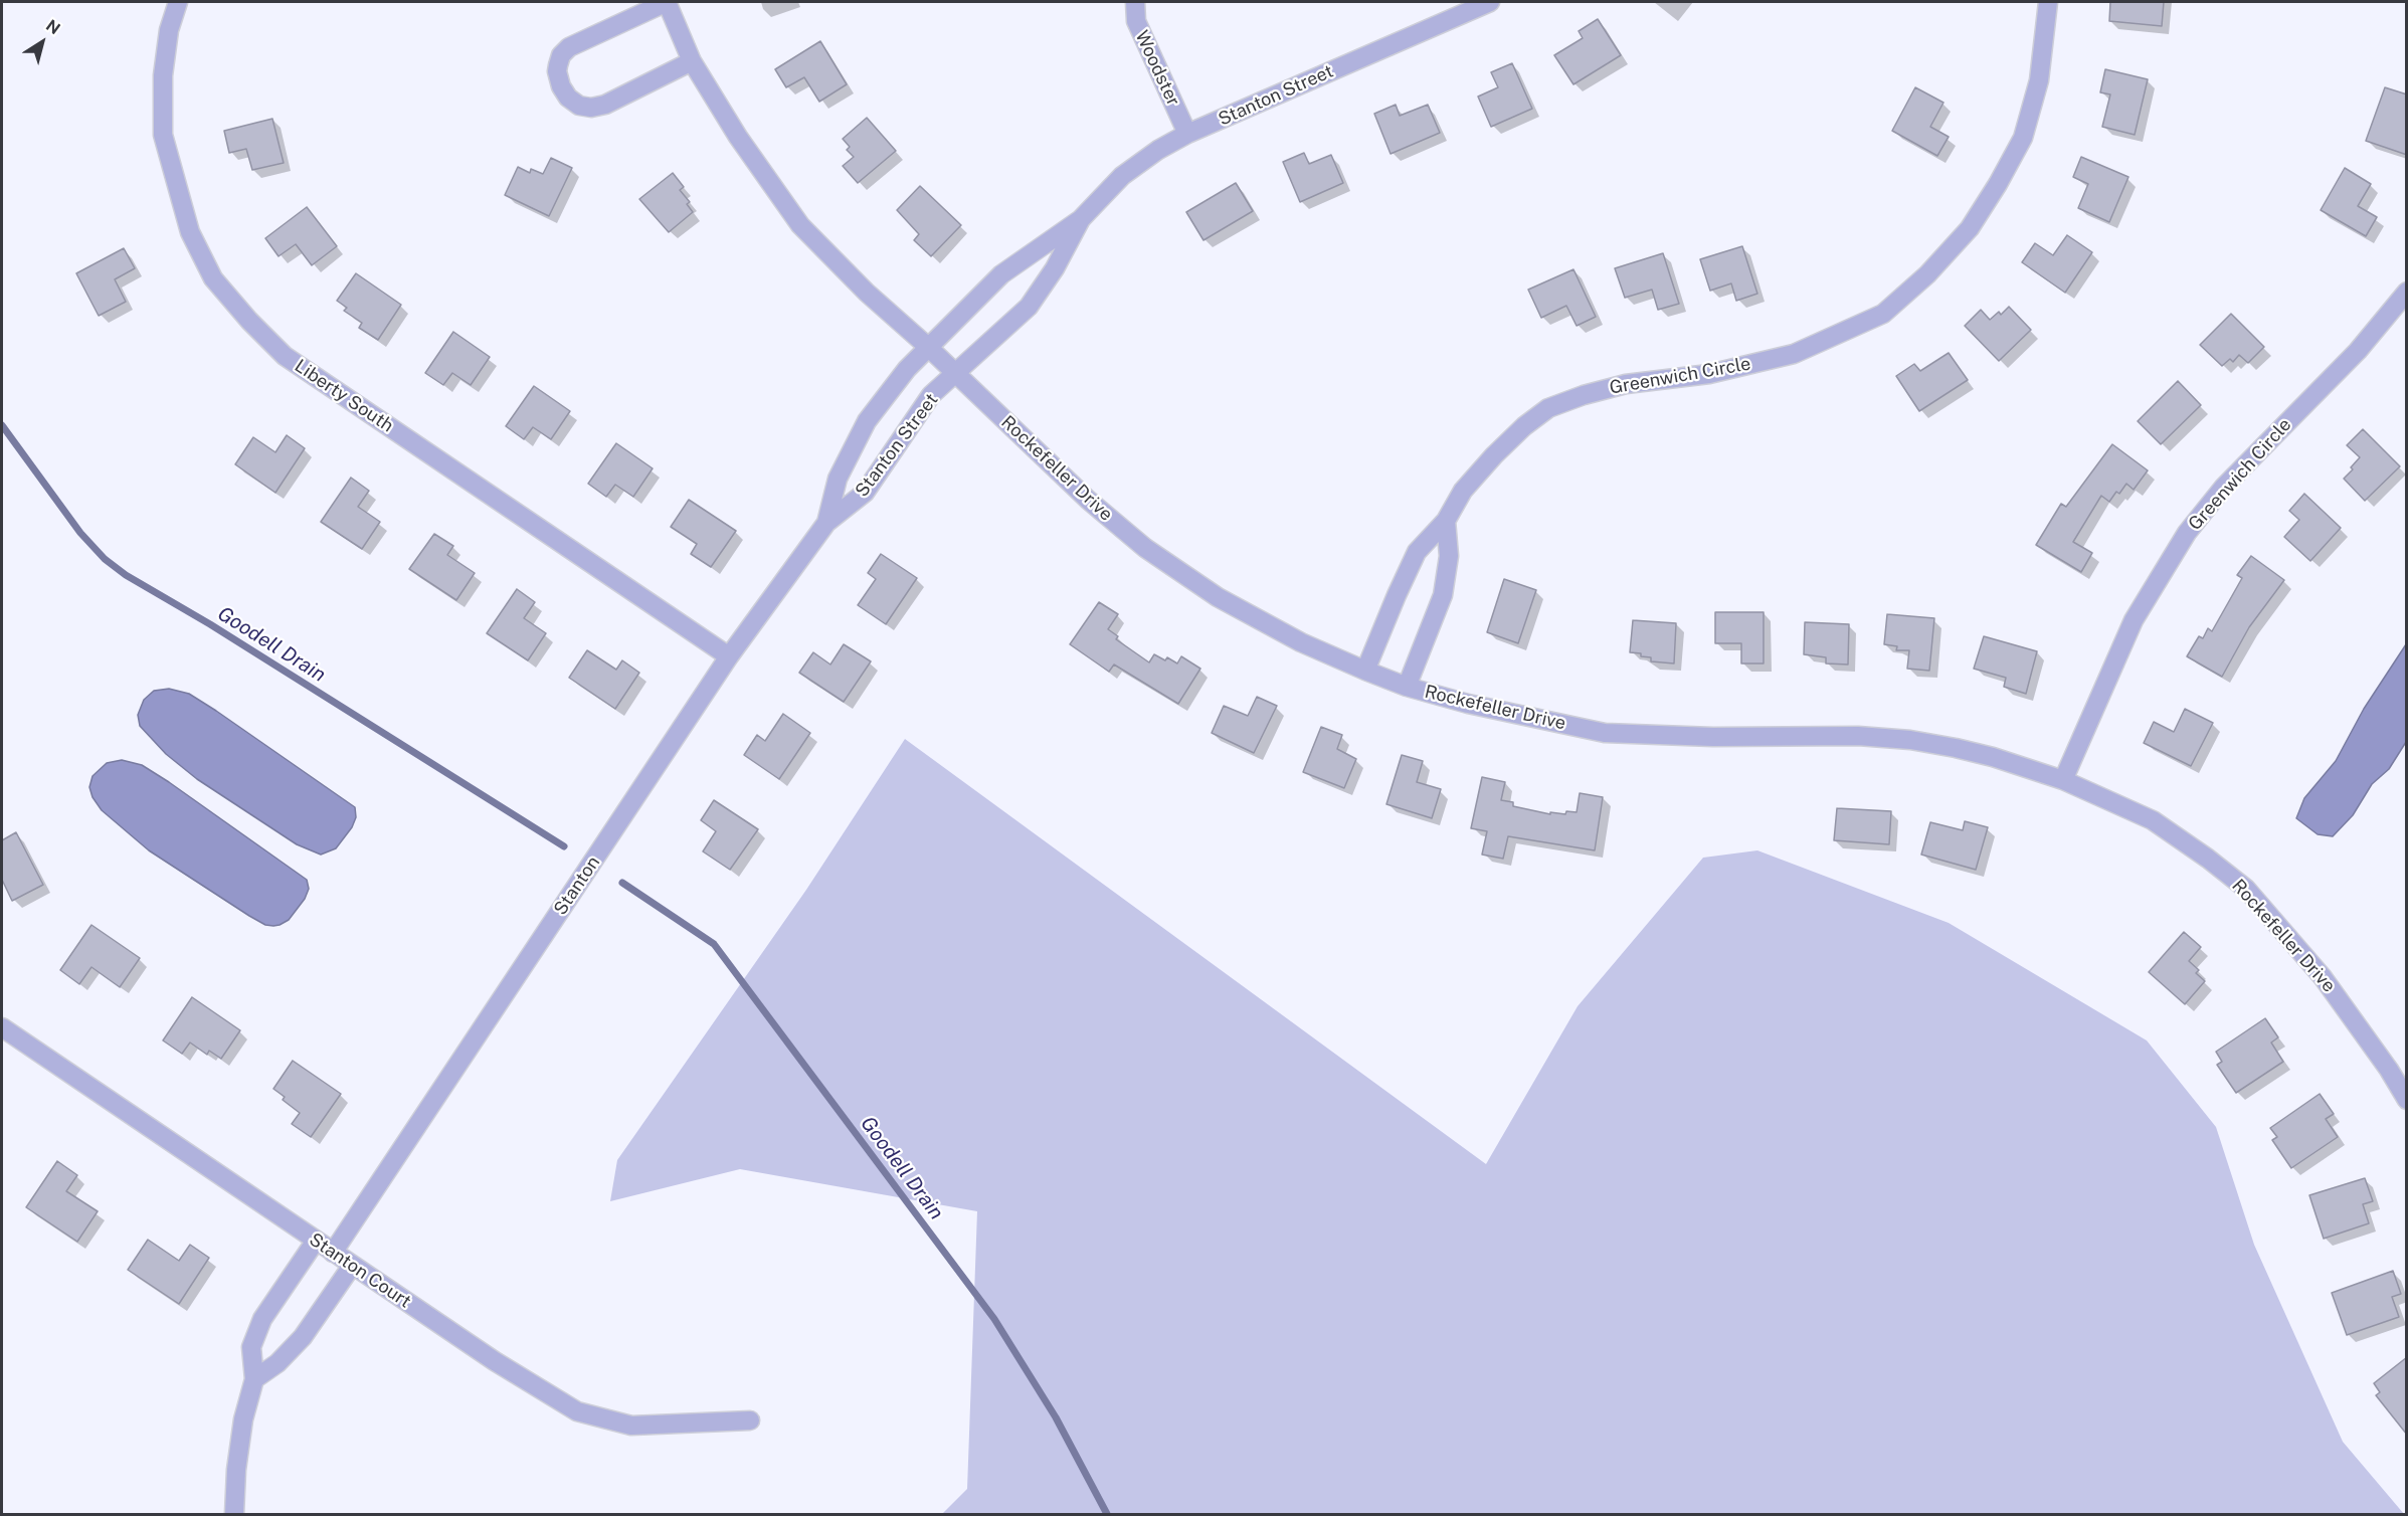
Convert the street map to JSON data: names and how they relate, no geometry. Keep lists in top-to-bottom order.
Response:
{
  "streets": {
    "street": [
      "Woodster",
      "Stanton Street",
      "Greenwich Circle",
      "Liberty South",
      "Rockefeller Drive",
      "Stanton",
      "Stanton Court"
    ]
  },
  "crossings": [
    ["Woodster", "Stanton Street"],
    ["Stanton Street", "Rockefeller Drive"],
    ["Stanton Street", "Stanton"],
    ["Greenwich Circle", "Rockefeller Drive"],
    ["Liberty South", "Stanton"],
    ["Stanton", "Stanton Court"]
  ],
  "water": ["Goodell Drain"],
  "north": "top right"
}
